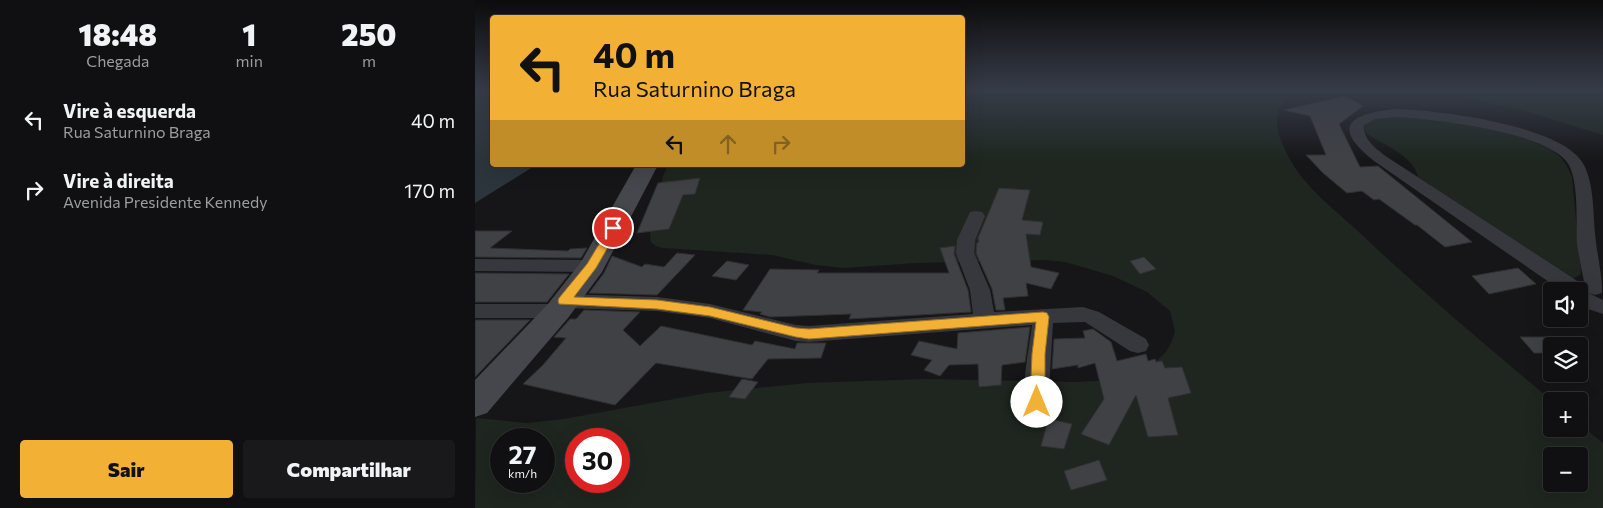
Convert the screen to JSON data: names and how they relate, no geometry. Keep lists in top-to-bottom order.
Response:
{
  "page": {
    "eta": [
      "18:48",
      "Chegada",
      "1",
      "min",
      "250",
      "m"
    ],
    "turn": ["40 m", "Rua Saturnino Braga"],
    "list": [
      {
        "name": "Vire à esquerda",
        "note": "Rua Saturnino Braga",
        "value": "40 m"
      },
      {
        "name": "Vire à direita",
        "note": "Avenida Presidente Kennedy",
        "value": "170 m"
      }
    ],
    "map_buttons": ["+", "−"],
    "speed": "27 km/h",
    "limit": "30",
    "buttons": ["Sair", "Compartilhar"]
  }
}
